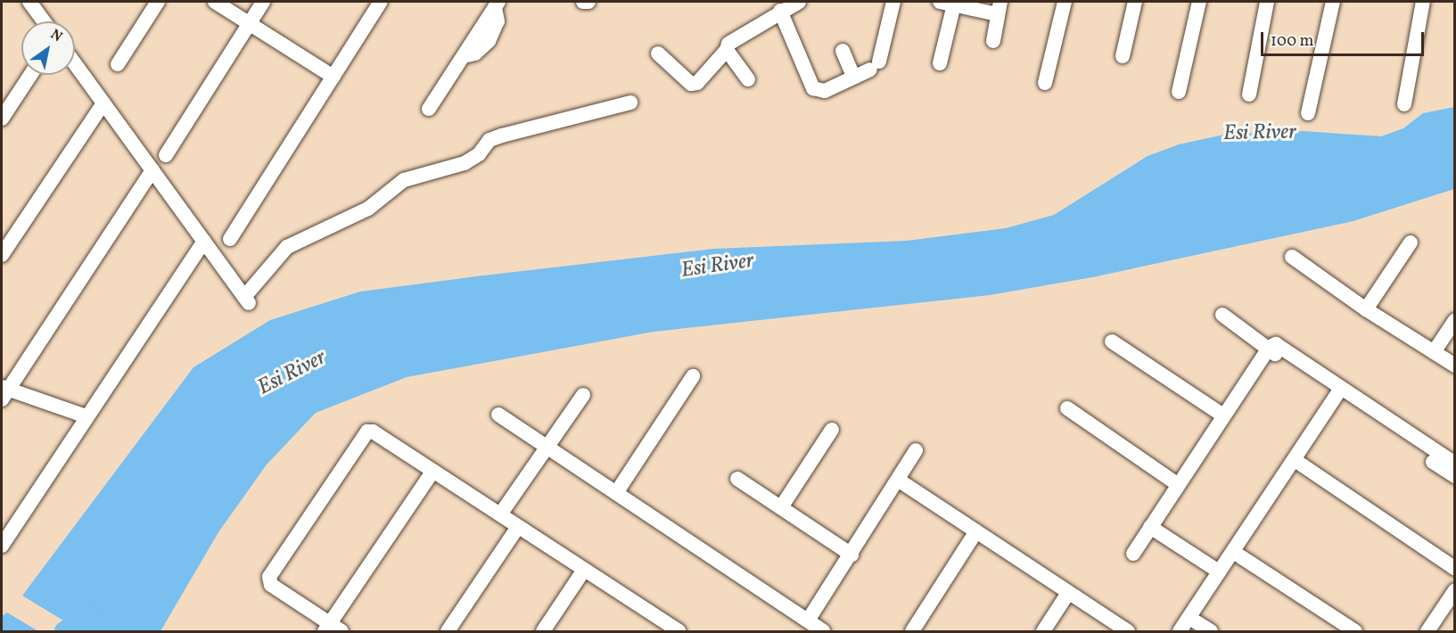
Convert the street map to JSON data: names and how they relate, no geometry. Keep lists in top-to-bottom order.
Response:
{
  "water": ["Esi River"],
  "scale_bar": "100 m",
  "north": "top right"
}
